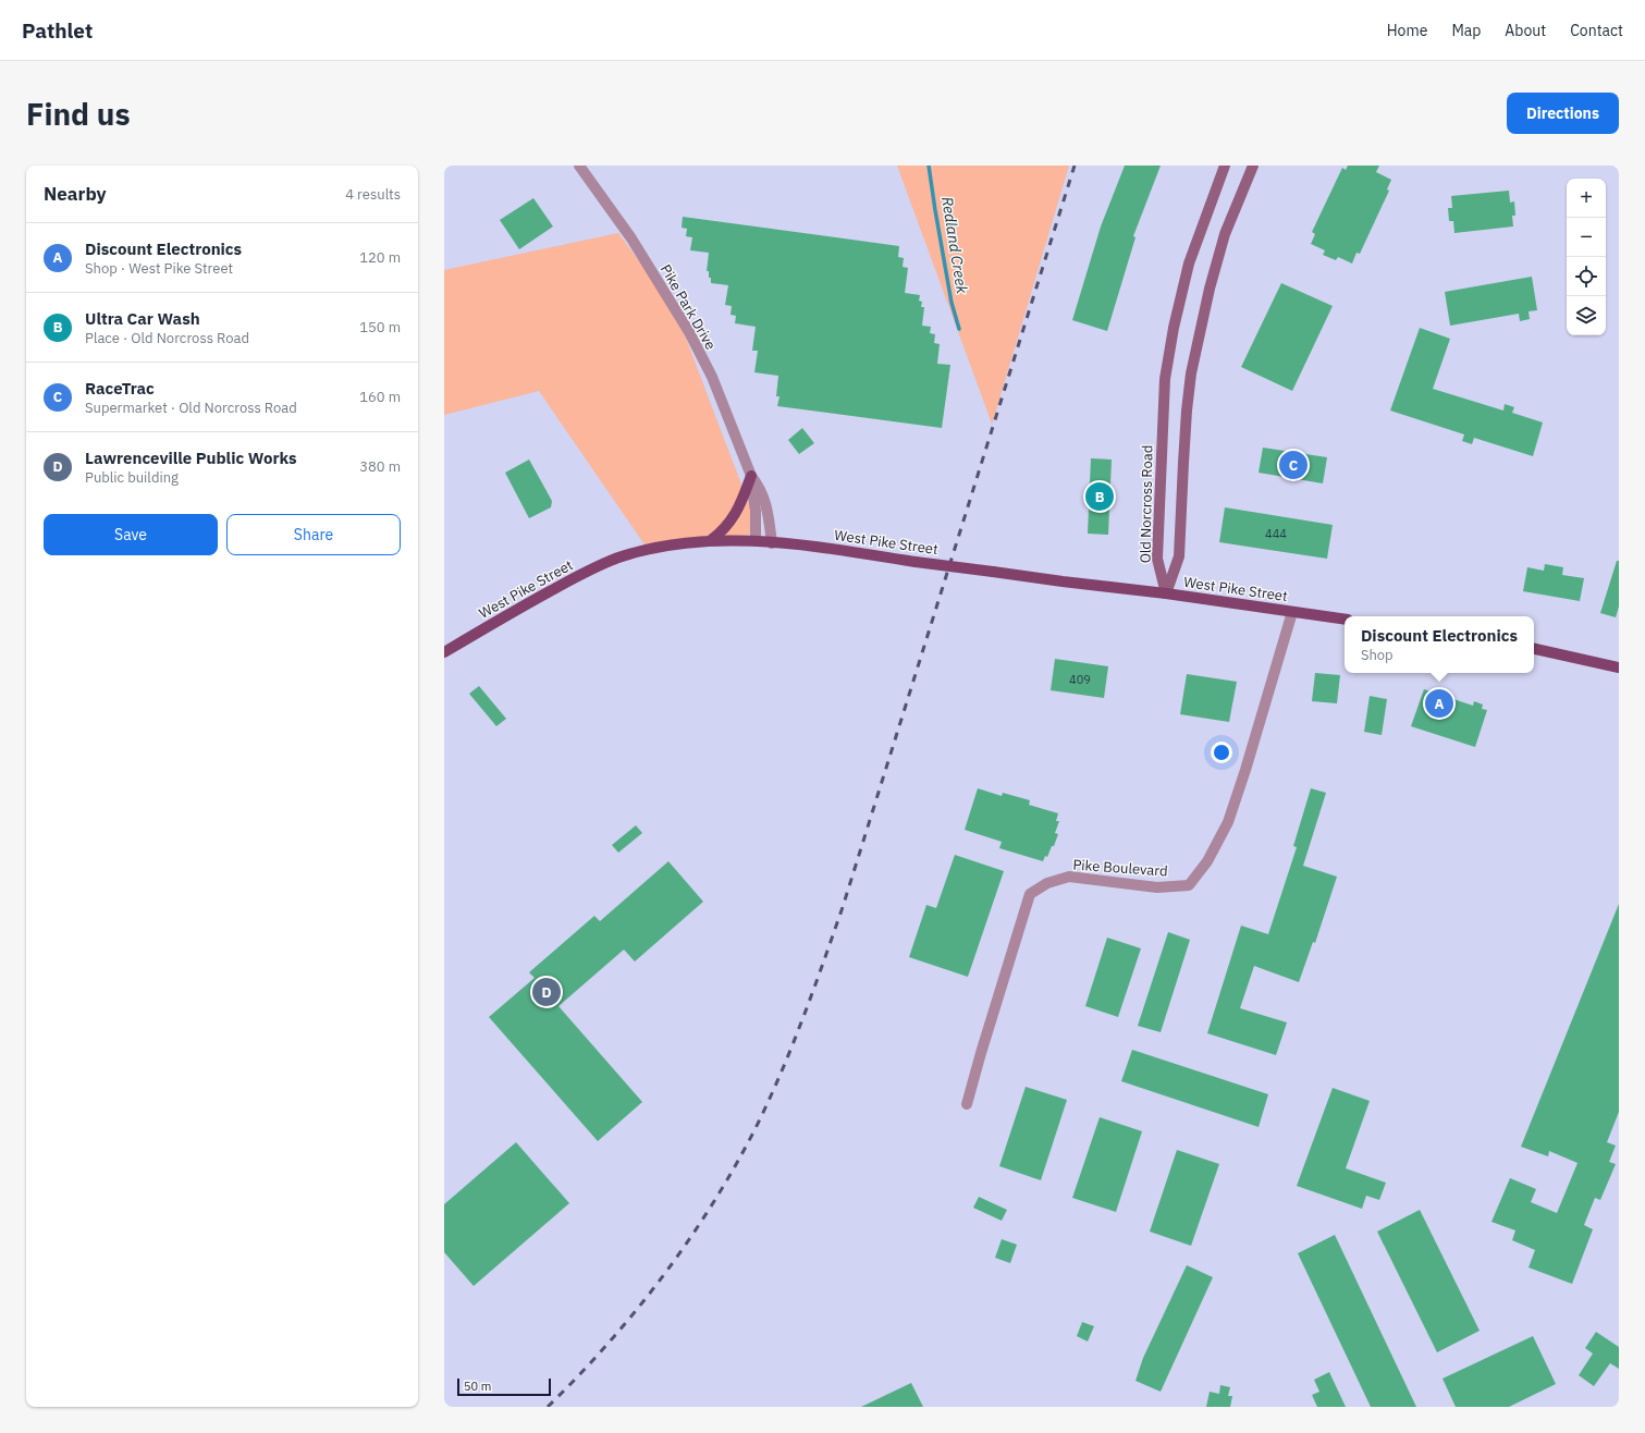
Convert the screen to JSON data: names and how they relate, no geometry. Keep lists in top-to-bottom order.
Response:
{
  "streets": {
    "main road": ["Old Norcross Road", "West Pike Street"],
    "street": ["Pike Park Drive", "Pike Boulevard"]
  },
  "crossings": [
    ["Pike Park Drive", "West Pike Street"],
    ["Old Norcross Road", "West Pike Street"],
    ["West Pike Street", "Pike Boulevard"]
  ],
  "water": ["Redland Creek"],
  "house_numbers": ["444", "409"],
  "scale_bar": "50 m",
  "page": {
    "header": "Pathlet",
    "nav": [
      "Home",
      "Map",
      "About",
      "Contact"
    ],
    "buttons": [
      "Directions",
      ["Save", "Share"]
    ],
    "title": "Find us",
    "heading": ["Nearby", "4 results"],
    "map_buttons": ["+", "−"],
    "list": [
      {
        "mark": "A",
        "name": "Discount Electronics",
        "note": "Shop · West Pike Street",
        "value": "120 m"
      },
      {
        "mark": "B",
        "name": "Ultra Car Wash",
        "note": "Place · Old Norcross Road",
        "value": "150 m"
      },
      {
        "mark": "C",
        "name": "RaceTrac",
        "note": "Supermarket · Old Norcross Road",
        "value": "160 m"
      },
      {
        "mark": "D",
        "name": "Lawrenceville Public Works",
        "note": "Public building",
        "value": "380 m"
      }
    ],
    "pins": [
      "C",
      "B",
      "A",
      "D"
    ],
    "popup": ["Discount Electronics", "Shop"],
    "scale": "50 m"
  }
}
